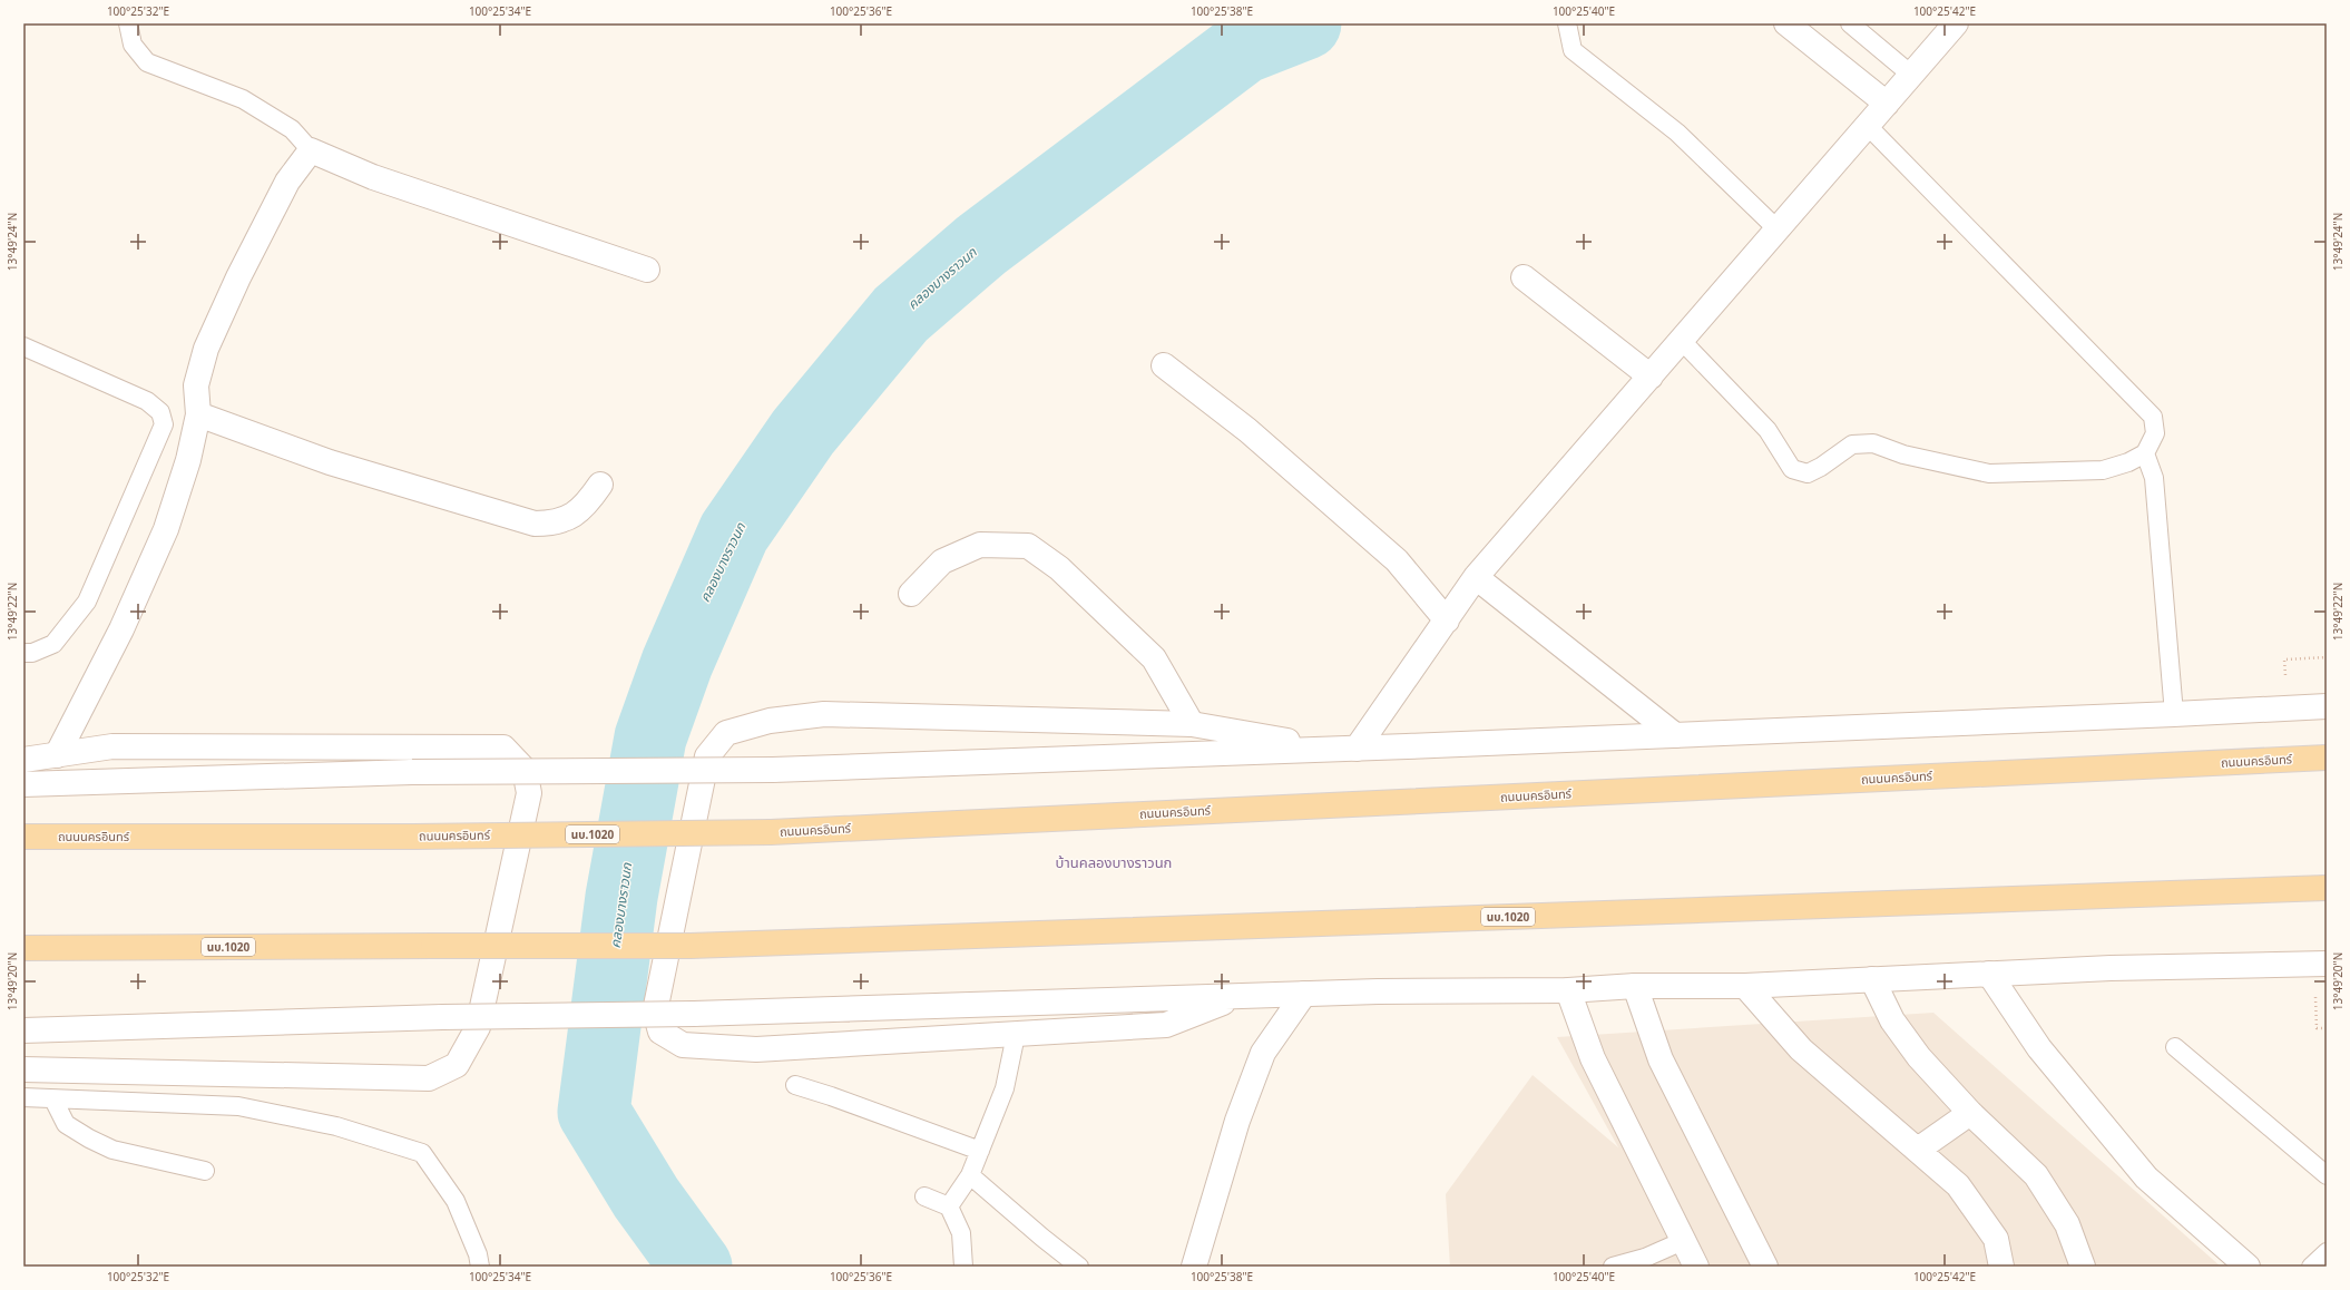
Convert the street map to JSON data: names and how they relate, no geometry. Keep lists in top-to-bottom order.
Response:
{
  "streets": {
    "main road": ["ถนนนครอินทร์", "นบ.1020"]
  },
  "districts": ["บ้านคลองบางราวนก"],
  "water": ["คลองบางราวนก"],
  "coordinates": [
    "100°25'32\"E",
    "100°25'34\"E",
    "100°25'36\"E",
    "100°25'38\"E",
    "100°25'40\"E",
    "100°25'42\"E",
    "13°49'24\"N",
    "13°49'22\"N",
    "13°49'20\"N"
  ]
}
